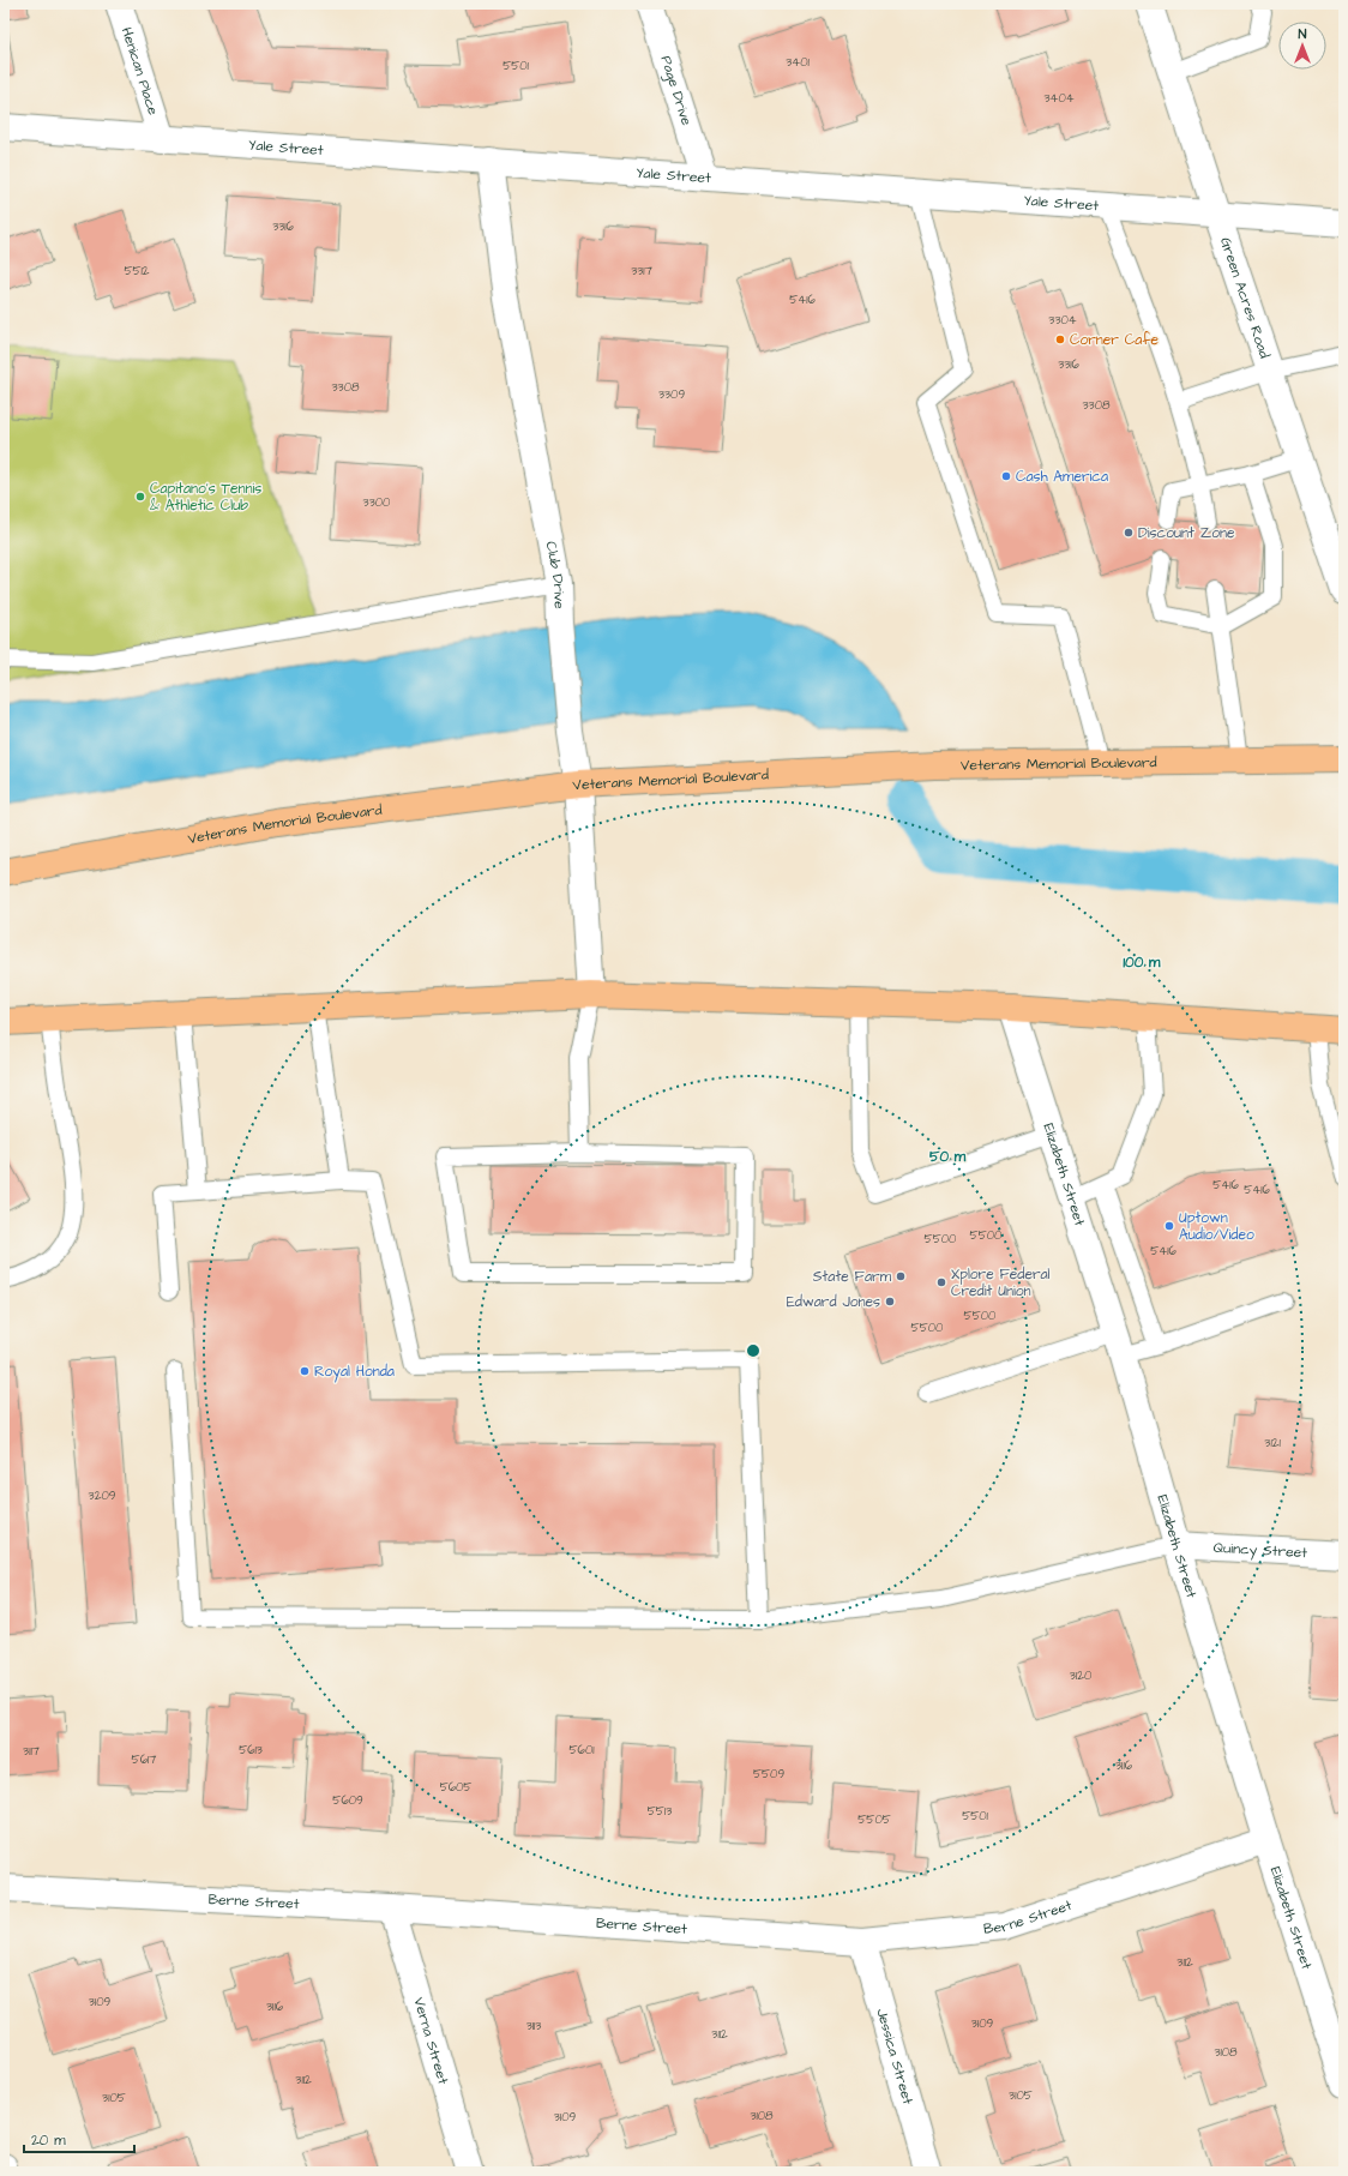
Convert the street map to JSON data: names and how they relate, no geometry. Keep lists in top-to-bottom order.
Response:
{
  "streets": {
    "main road": ["Veterans Memorial Boulevard"],
    "street": [
      "Henican Place",
      "Page Drive",
      "Yale Street",
      "Green Acres Road",
      "Club Drive",
      "Elizabeth Street",
      "Quincy Street",
      "Berne Street",
      "Verna Street",
      "Jessica Street"
    ]
  },
  "crossings": [
    ["Henican Place", "Yale Street"],
    ["Page Drive", "Yale Street"],
    ["Yale Street", "Green Acres Road"],
    ["Yale Street", "Club Drive"],
    ["Club Drive", "Veterans Memorial Boulevard"],
    ["Elizabeth Street", "Quincy Street"],
    ["Elizabeth Street", "Berne Street"],
    ["Berne Street", "Verna Street"],
    ["Berne Street", "Jessica Street"]
  ],
  "places": [
    "Corner Cafe",
    "Cash America",
    "Capitano's Tennis & Athletic Club",
    "Discount Zone",
    "Uptown Audio/Video",
    "State Farm",
    "Xplore Federal Credit Union",
    "Edward Jones",
    "Royal Honda"
  ],
  "house_numbers": [
    "3401",
    "5501",
    "3404",
    "3316",
    "5512",
    "3317",
    "5416",
    "3304",
    "3316",
    "3308",
    "3309",
    "3308",
    "3300",
    "5416",
    "5416",
    "5500",
    "5500",
    "5416",
    "5500",
    "5500",
    "3121",
    "3209",
    "3120",
    "5613",
    "5601",
    "3117",
    "5617",
    "3116",
    "5509",
    "5605",
    "5609",
    "5513",
    "5501",
    "5505",
    "3112",
    "3109",
    "3116",
    "3109",
    "3113",
    "3112",
    "3108",
    "3112",
    "3105",
    "3105",
    "3108",
    "3109"
  ],
  "scale_bar": "20 m",
  "north": "top",
  "rings": ["100 m", "50 m"]
}
